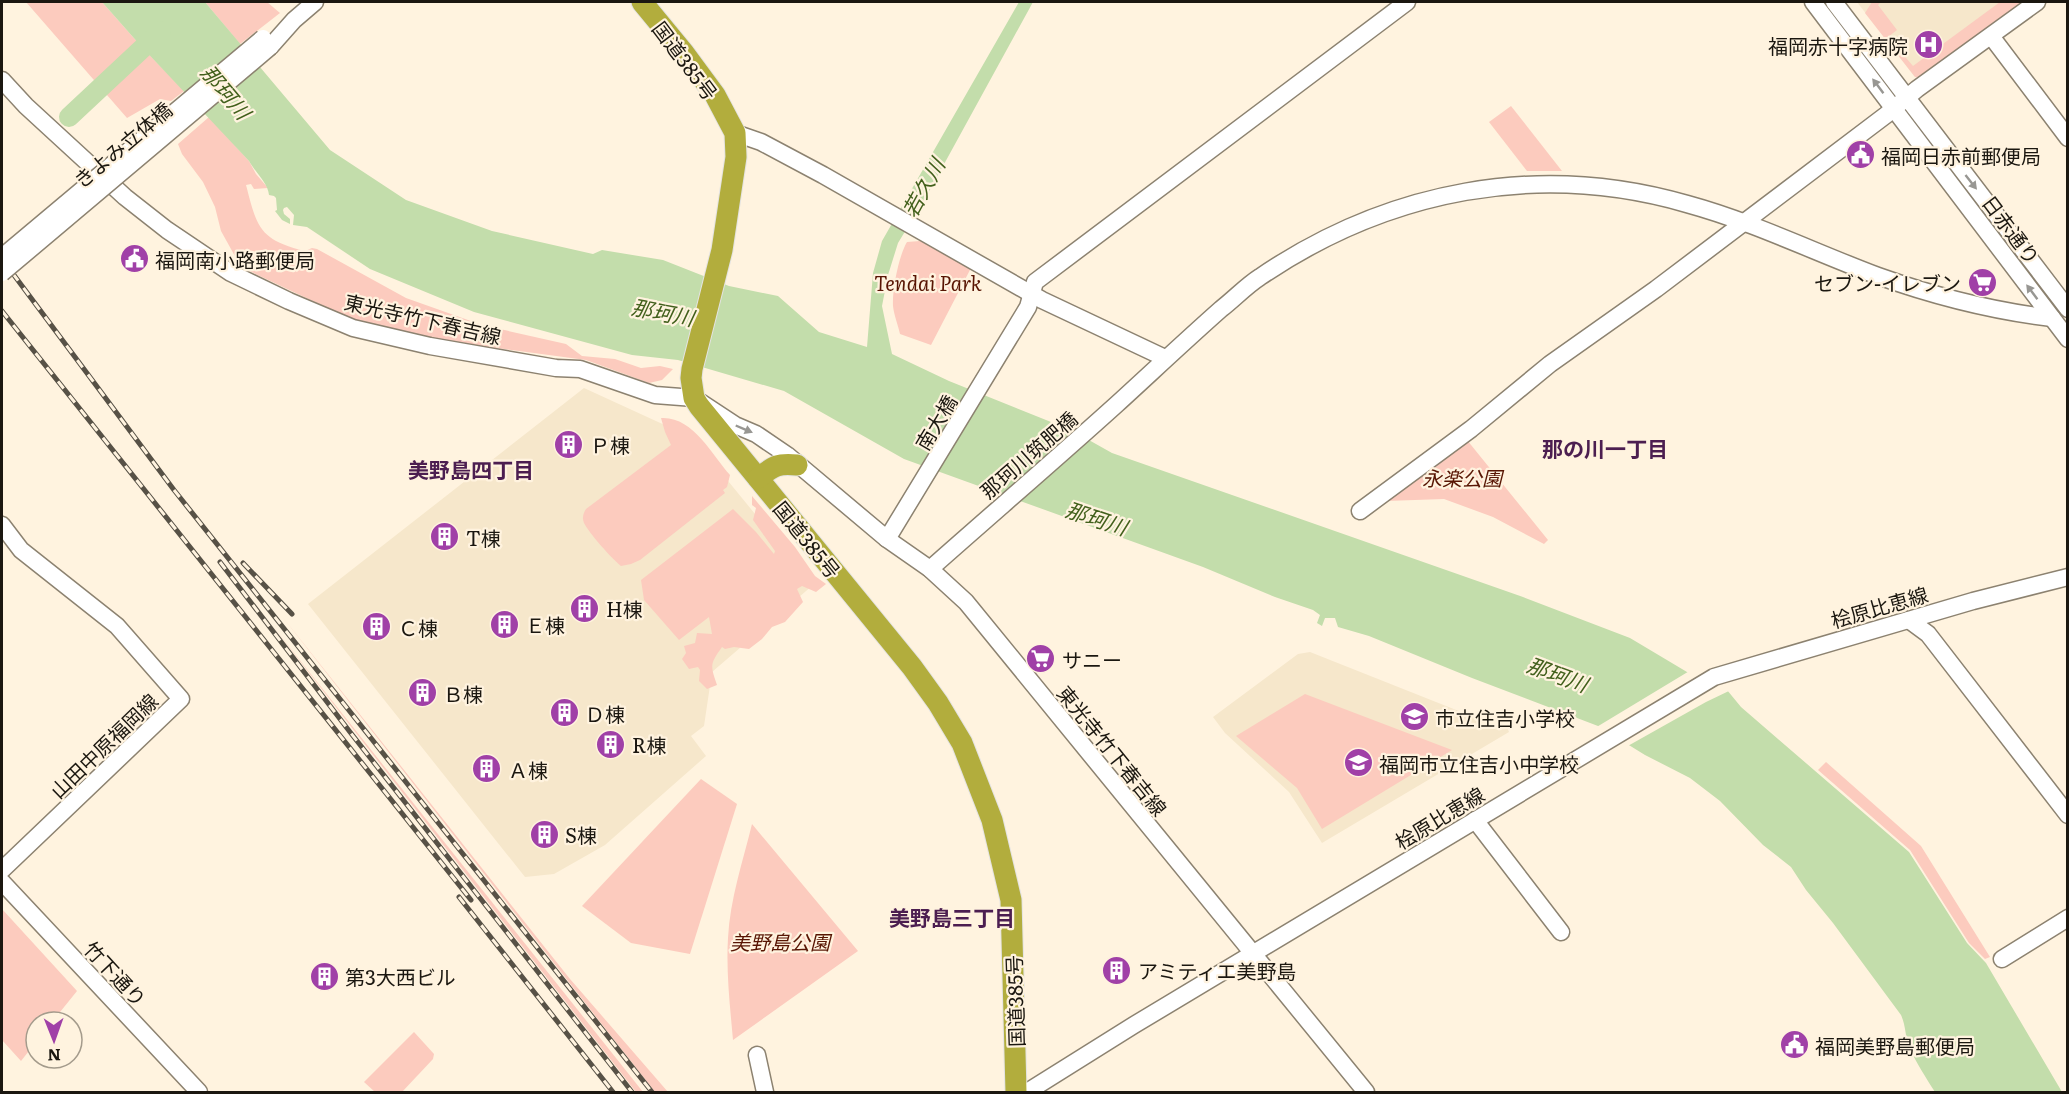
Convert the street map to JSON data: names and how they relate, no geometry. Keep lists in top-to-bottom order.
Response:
{
  "streets": {
    "highway": ["国道385号"],
    "street": [
      "きよみ立体橋",
      "日赤通り",
      "東光寺竹下春吉線",
      "南大橋",
      "那珂川筑肥橋",
      "桧原比恵線",
      "山田中原福岡線",
      "竹下通り"
    ]
  },
  "crossings": [
    ["国道385号", "東光寺竹下春吉線"],
    ["日赤通り", "那珂川筑肥橋"],
    ["東光寺竹下春吉線", "南大橋"],
    ["東光寺竹下春吉線", "那珂川筑肥橋"],
    ["東光寺竹下春吉線", "桧原比恵線"]
  ],
  "districts": ["那の川一丁目", "美野島四丁目", "美野島三丁目"],
  "water": ["那珂川", "若久川"],
  "parks": ["Tendai Park", "永楽公園", "美野島公園"],
  "places": {
    "hospital": ["福岡赤十字病院"],
    "public building": ["福岡日赤前郵便局", "福岡南小路郵便局", "福岡美野島郵便局"],
    "supermarket": ["セブン-イレブン", "サニー"],
    "building": [
      "Ｐ棟",
      "T棟",
      "H棟",
      "Ｅ棟",
      "Ｃ棟",
      "Ｂ棟",
      "Ｄ棟",
      "R棟",
      "Ａ棟",
      "S棟",
      "アミティエ美野島",
      "第3大西ビル"
    ],
    "school or university": ["市立住吉小学校", "福岡市立住吉小中学校"]
  },
  "north": "bottom"
}
